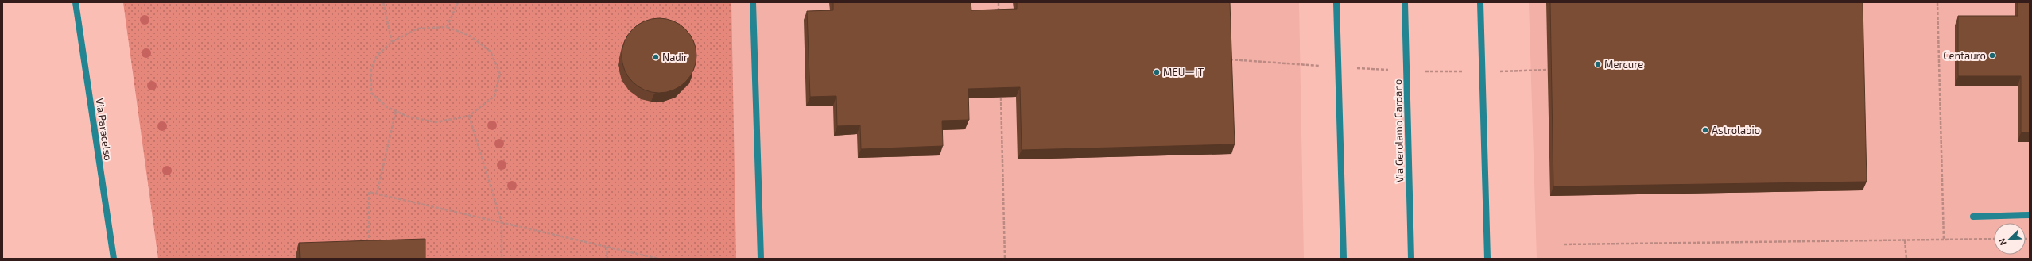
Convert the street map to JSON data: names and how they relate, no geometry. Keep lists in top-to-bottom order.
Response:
{
  "streets": {
    "street": ["Via Paracelso", "Via Gerolamo Cardano"]
  },
  "places": [
    "Centauro",
    "Nadir",
    "Mercure",
    "MEUーIT",
    "Astrolabio"
  ],
  "north": "bottom left"
}
